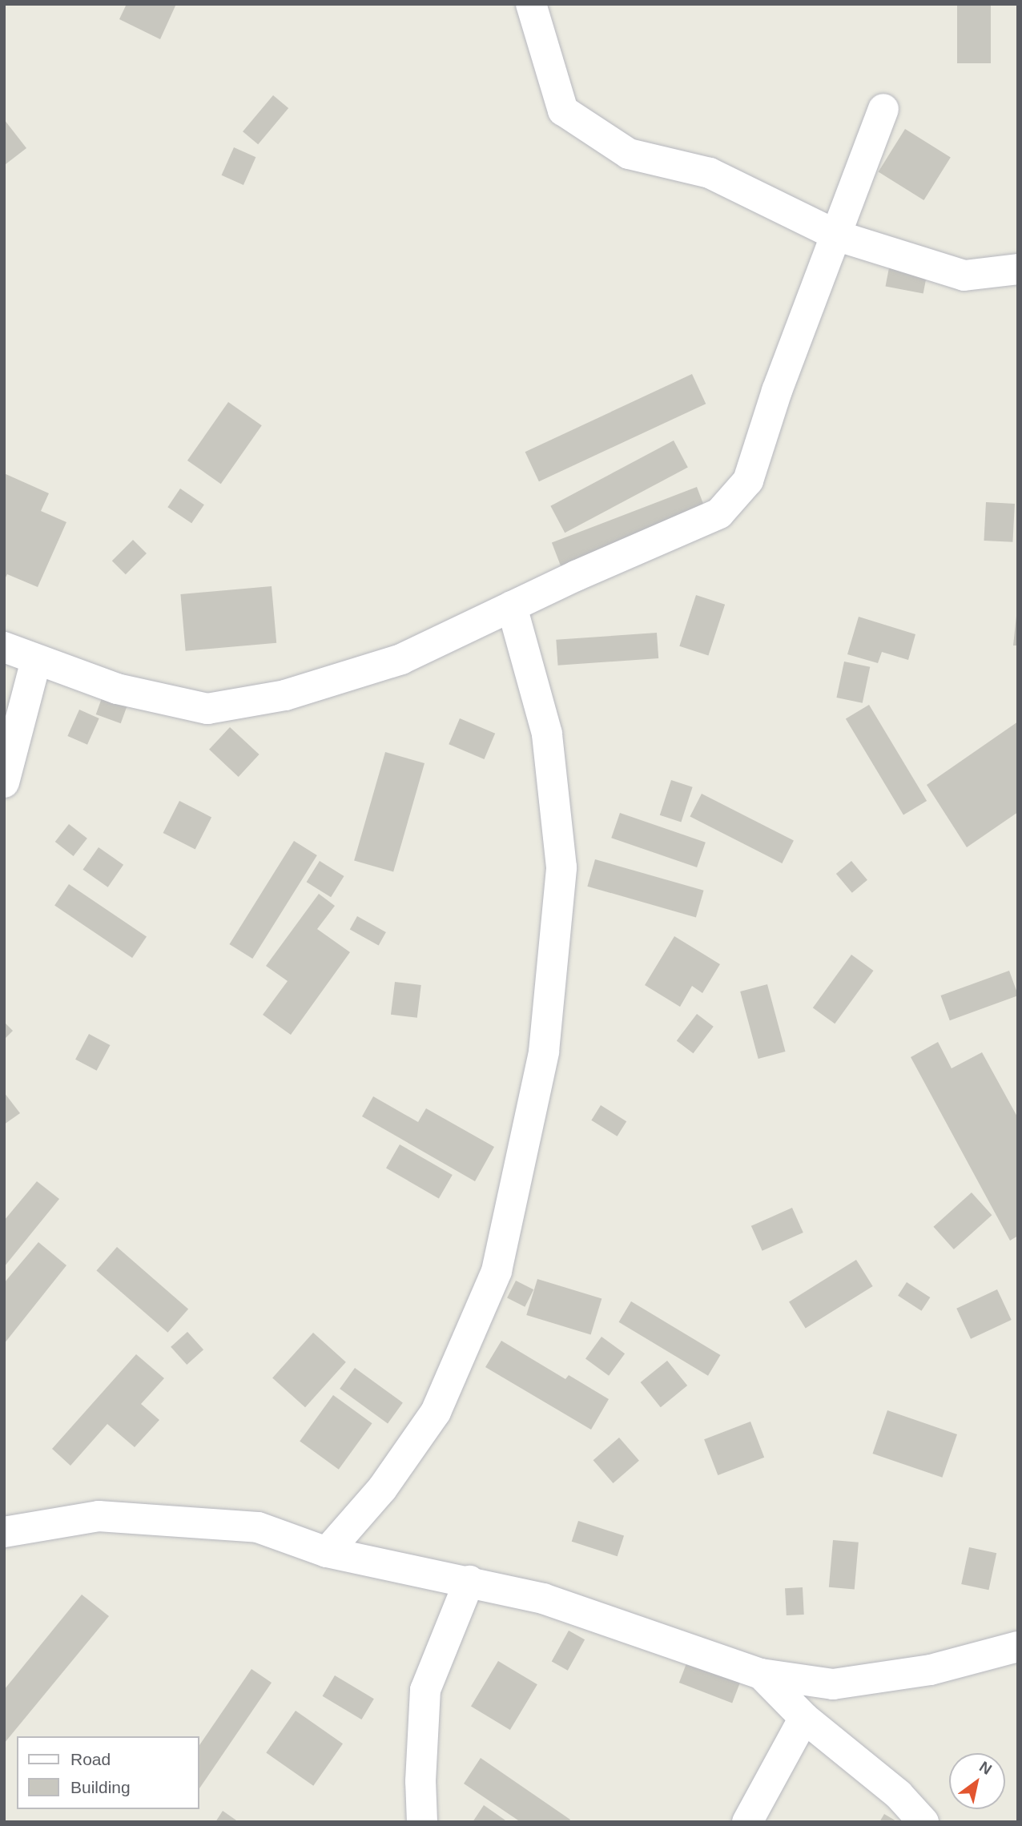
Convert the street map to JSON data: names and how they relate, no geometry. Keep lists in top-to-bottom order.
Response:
{
  "legend": ["Road", "Building"],
  "north": "top right"
}
